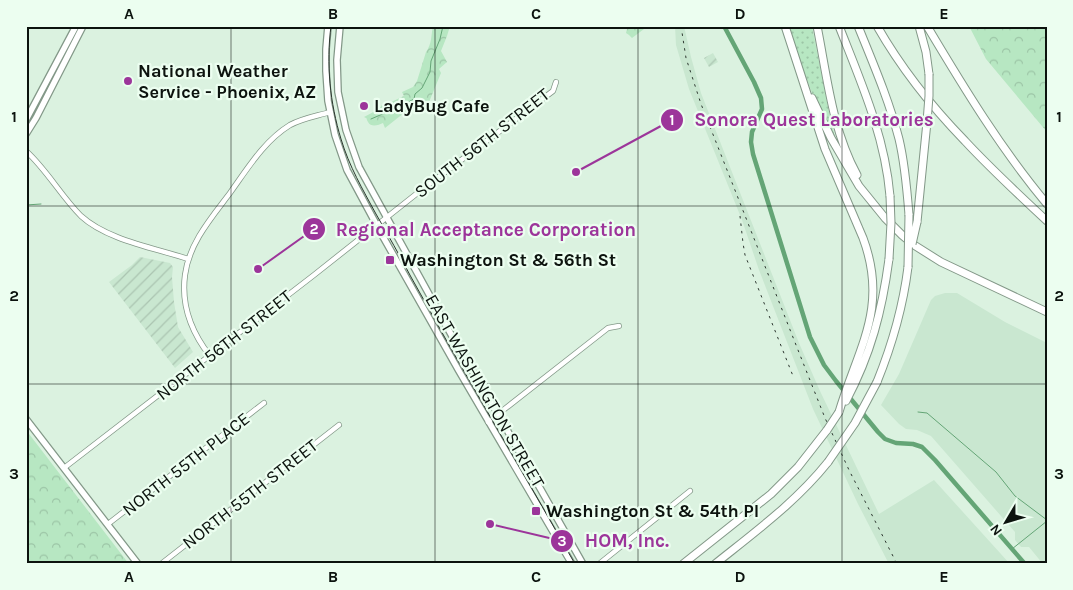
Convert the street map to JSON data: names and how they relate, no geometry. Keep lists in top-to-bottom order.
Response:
{
  "streets": {
    "main road": ["EAST WASHINGTON STREET"],
    "street": [
      "SOUTH 56TH STREET",
      "NORTH 56TH STREET",
      "NORTH 55TH PLACE",
      "NORTH 55TH STREET"
    ]
  },
  "crossings": [
    ["SOUTH 56TH STREET", "NORTH 56TH STREET"],
    ["SOUTH 56TH STREET", "EAST WASHINGTON STREET"],
    ["NORTH 56TH STREET", "EAST WASHINGTON STREET"]
  ],
  "places": {
    "other": [
      "National Weather Service - Phoenix, AZ",
      "LadyBug Cafe",
      "Sonora Quest Laboratories",
      "Regional Acceptance Corporation",
      "HOM, Inc."
    ],
    "transit": ["Washington St & 56th St", "Washington St & 54th Pl"]
  },
  "north": "bottom left",
  "grid": {
    "columns": [
      "A",
      "B",
      "C",
      "D",
      "E"
    ],
    "rows": ["1", "2", "3"]
  }
}
